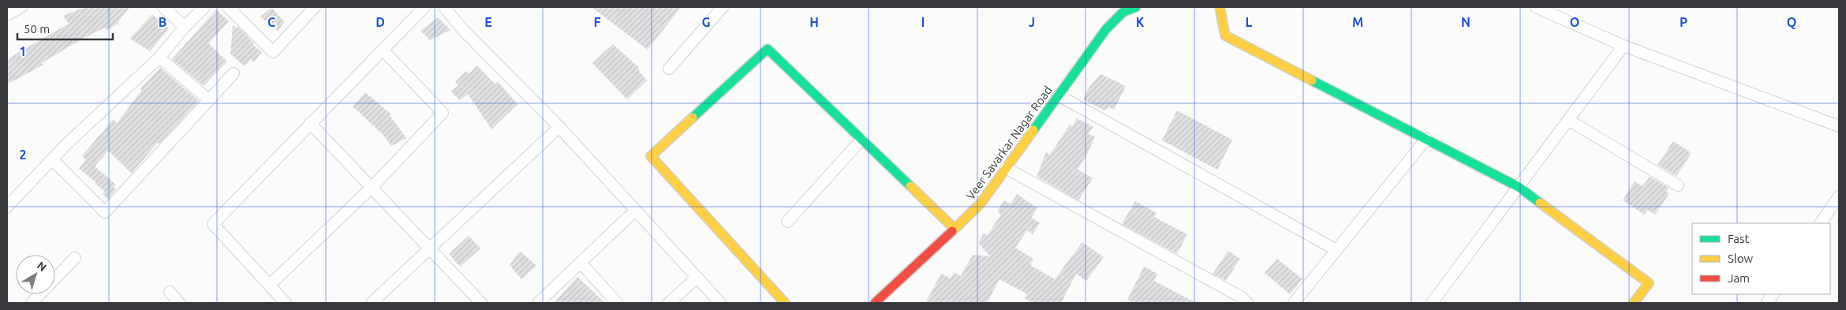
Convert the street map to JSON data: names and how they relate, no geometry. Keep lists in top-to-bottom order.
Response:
{
  "streets": {
    "street": ["Veer Savarkar Nagar Road"]
  },
  "legend": ["Fast", "Slow", "Jam"],
  "scale_bar": "50 m",
  "north": "top right",
  "grid": {
    "columns": [
      "B",
      "C",
      "D",
      "E",
      "F",
      "G",
      "H",
      "I",
      "J",
      "K",
      "L",
      "M",
      "N",
      "O",
      "P",
      "Q"
    ],
    "rows": ["1", "2"]
  }
}
